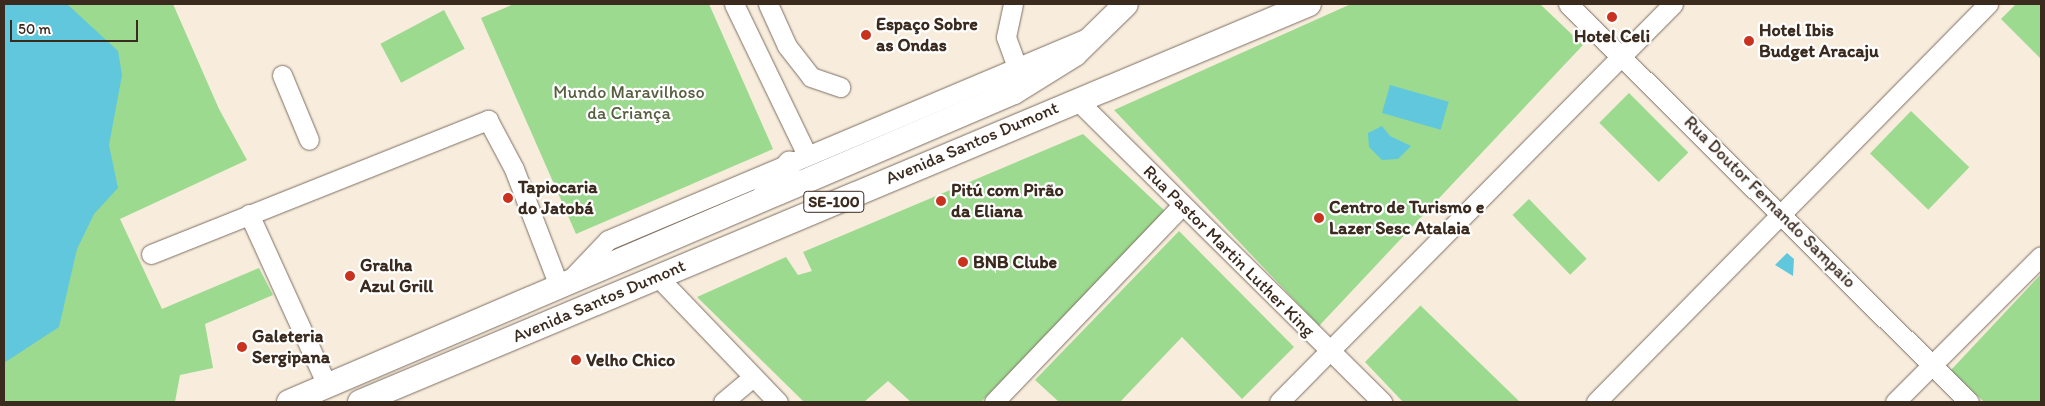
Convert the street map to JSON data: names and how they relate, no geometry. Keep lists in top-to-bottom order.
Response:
{
  "streets": {
    "main road": ["Avenida Santos Dumont", "SE-100"],
    "street": ["Rua Doutor Fernando Sampaio", "Rua Pastor Martin Luther King"]
  },
  "crossings": [
    ["Avenida Santos Dumont", "Rua Pastor Martin Luther King"]
  ],
  "parks": ["Mundo Maravilhoso da Criança"],
  "places": [
    "Hotel Celi",
    "Espaço Sobre as Ondas",
    "Hotel Ibis Budget Aracaju",
    "Tapiocaria do Jatobá",
    "Pitú com Pirão da Eliana",
    "Centro de Turismo e Lazer Sesc Atalaia",
    "BNB Clube",
    "Gralha Azul Grill",
    "Galeteria Sergipana",
    "Velho Chico"
  ],
  "scale_bar": "50 m"
}
